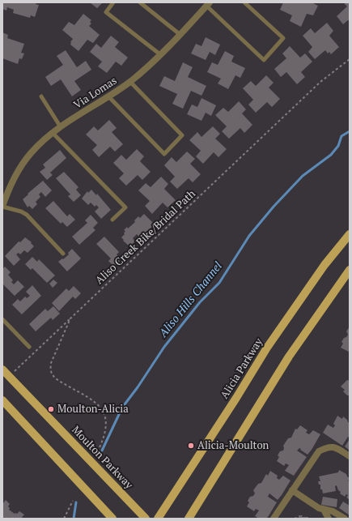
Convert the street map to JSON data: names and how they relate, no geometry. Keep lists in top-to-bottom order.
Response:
{
  "streets": {
    "main road": ["Alicia Parkway", "Moulton Parkway"],
    "street": ["Via Lomas"],
    "path": ["Aliso Creek Bike/Bridal Path"]
  },
  "water": ["Aliso Hills Channel"],
  "places": ["Moulton-Alicia", "Alicia-Moulton"]
}
